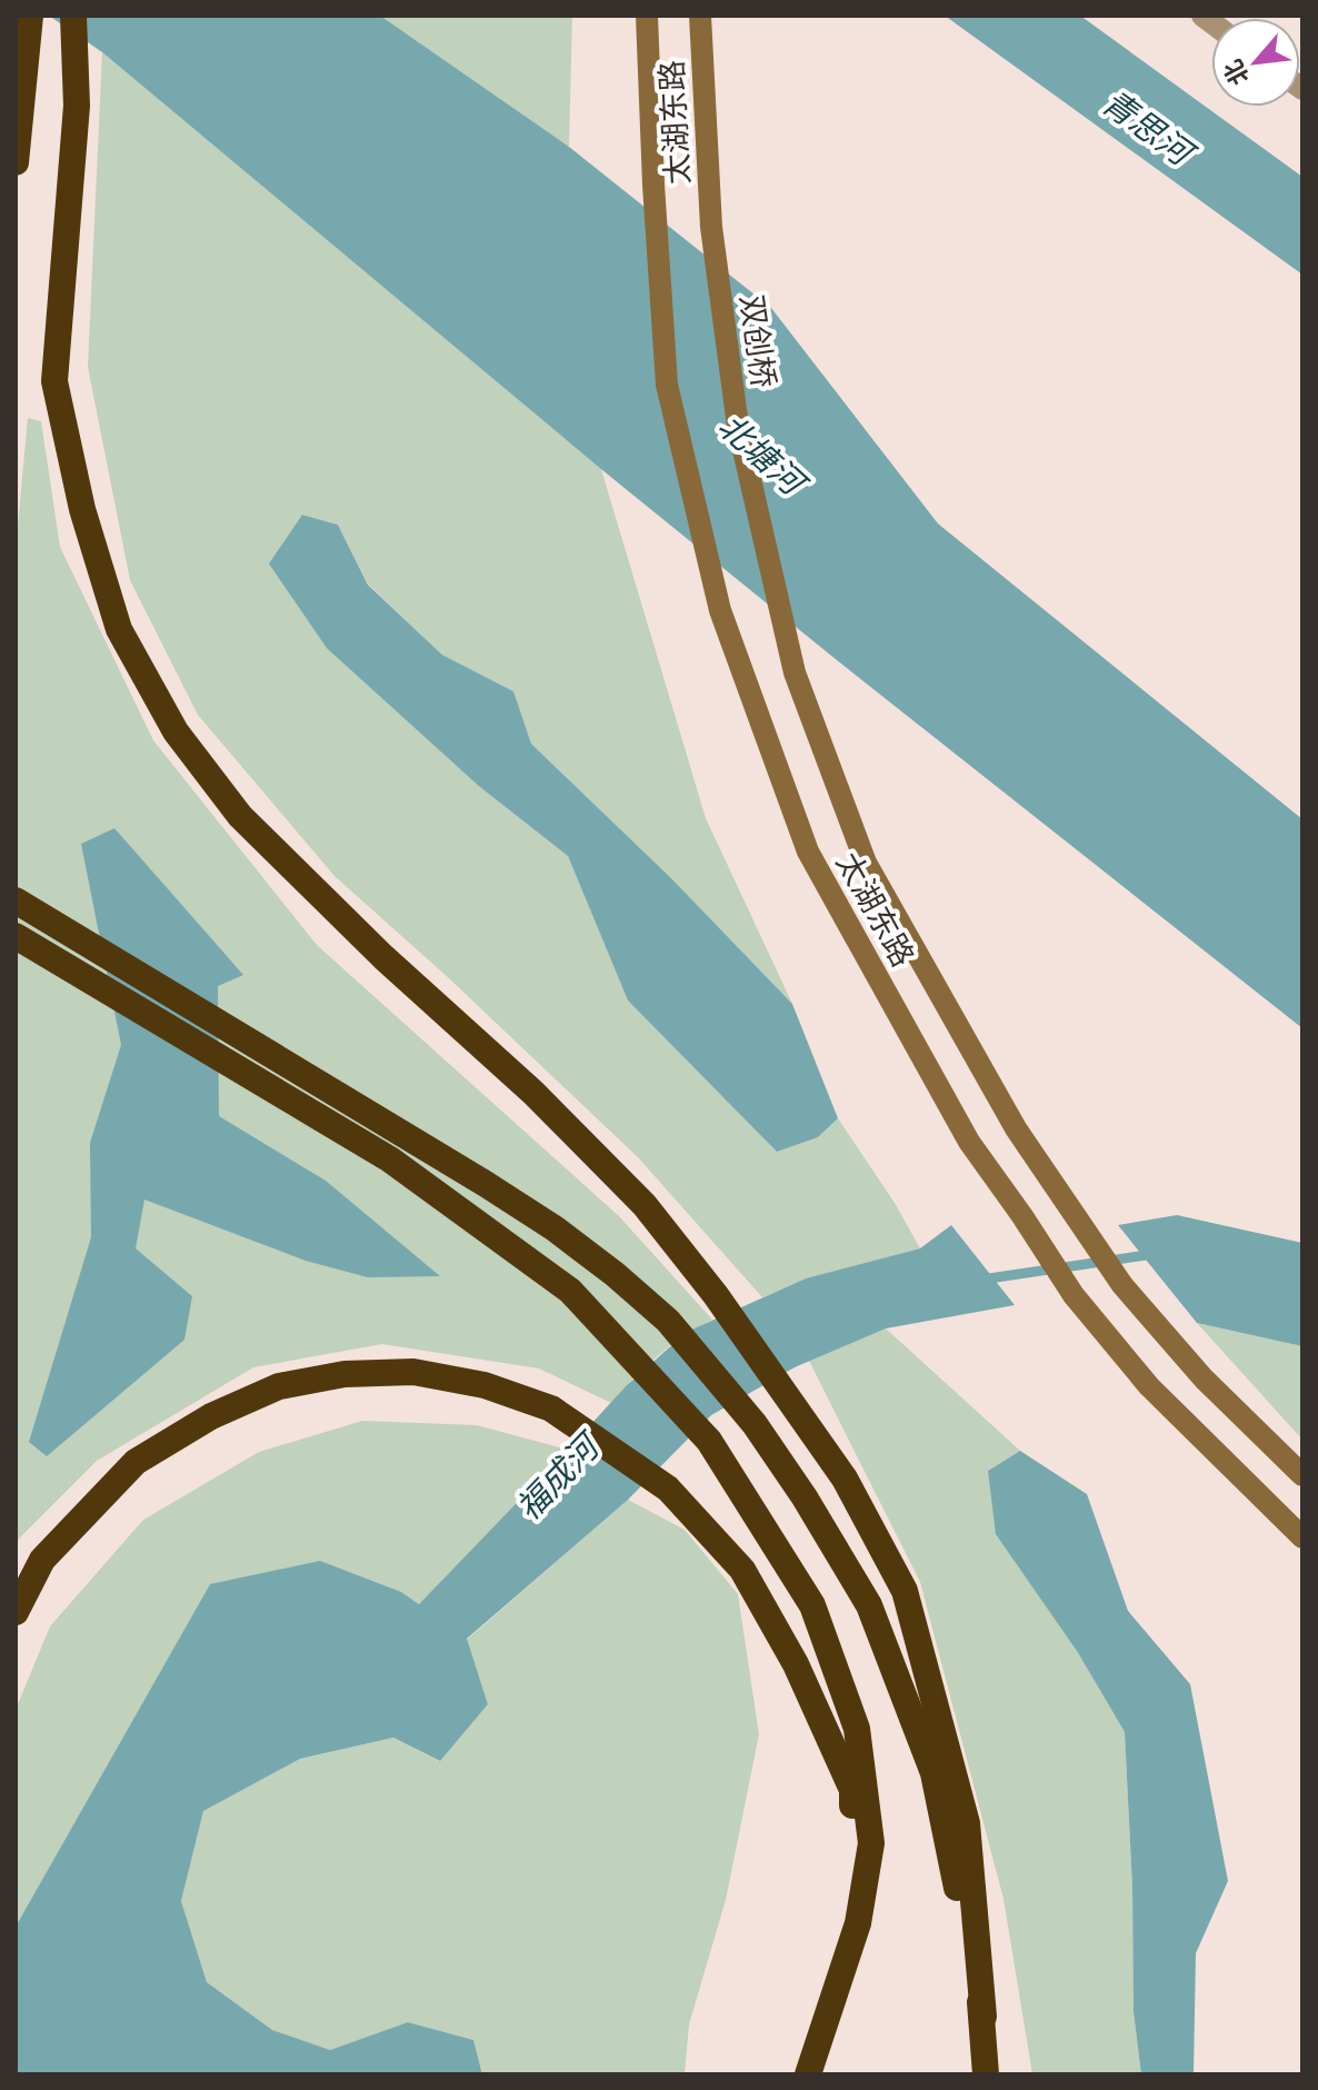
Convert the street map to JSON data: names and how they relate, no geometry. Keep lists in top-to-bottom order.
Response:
{
  "streets": {
    "main road": ["太湖东路", "双创桥"]
  },
  "crossings": [
    ["太湖东路", "双创桥"]
  ],
  "water": ["青思河", "北塘河", "福成河"],
  "north": "bottom left"
}
